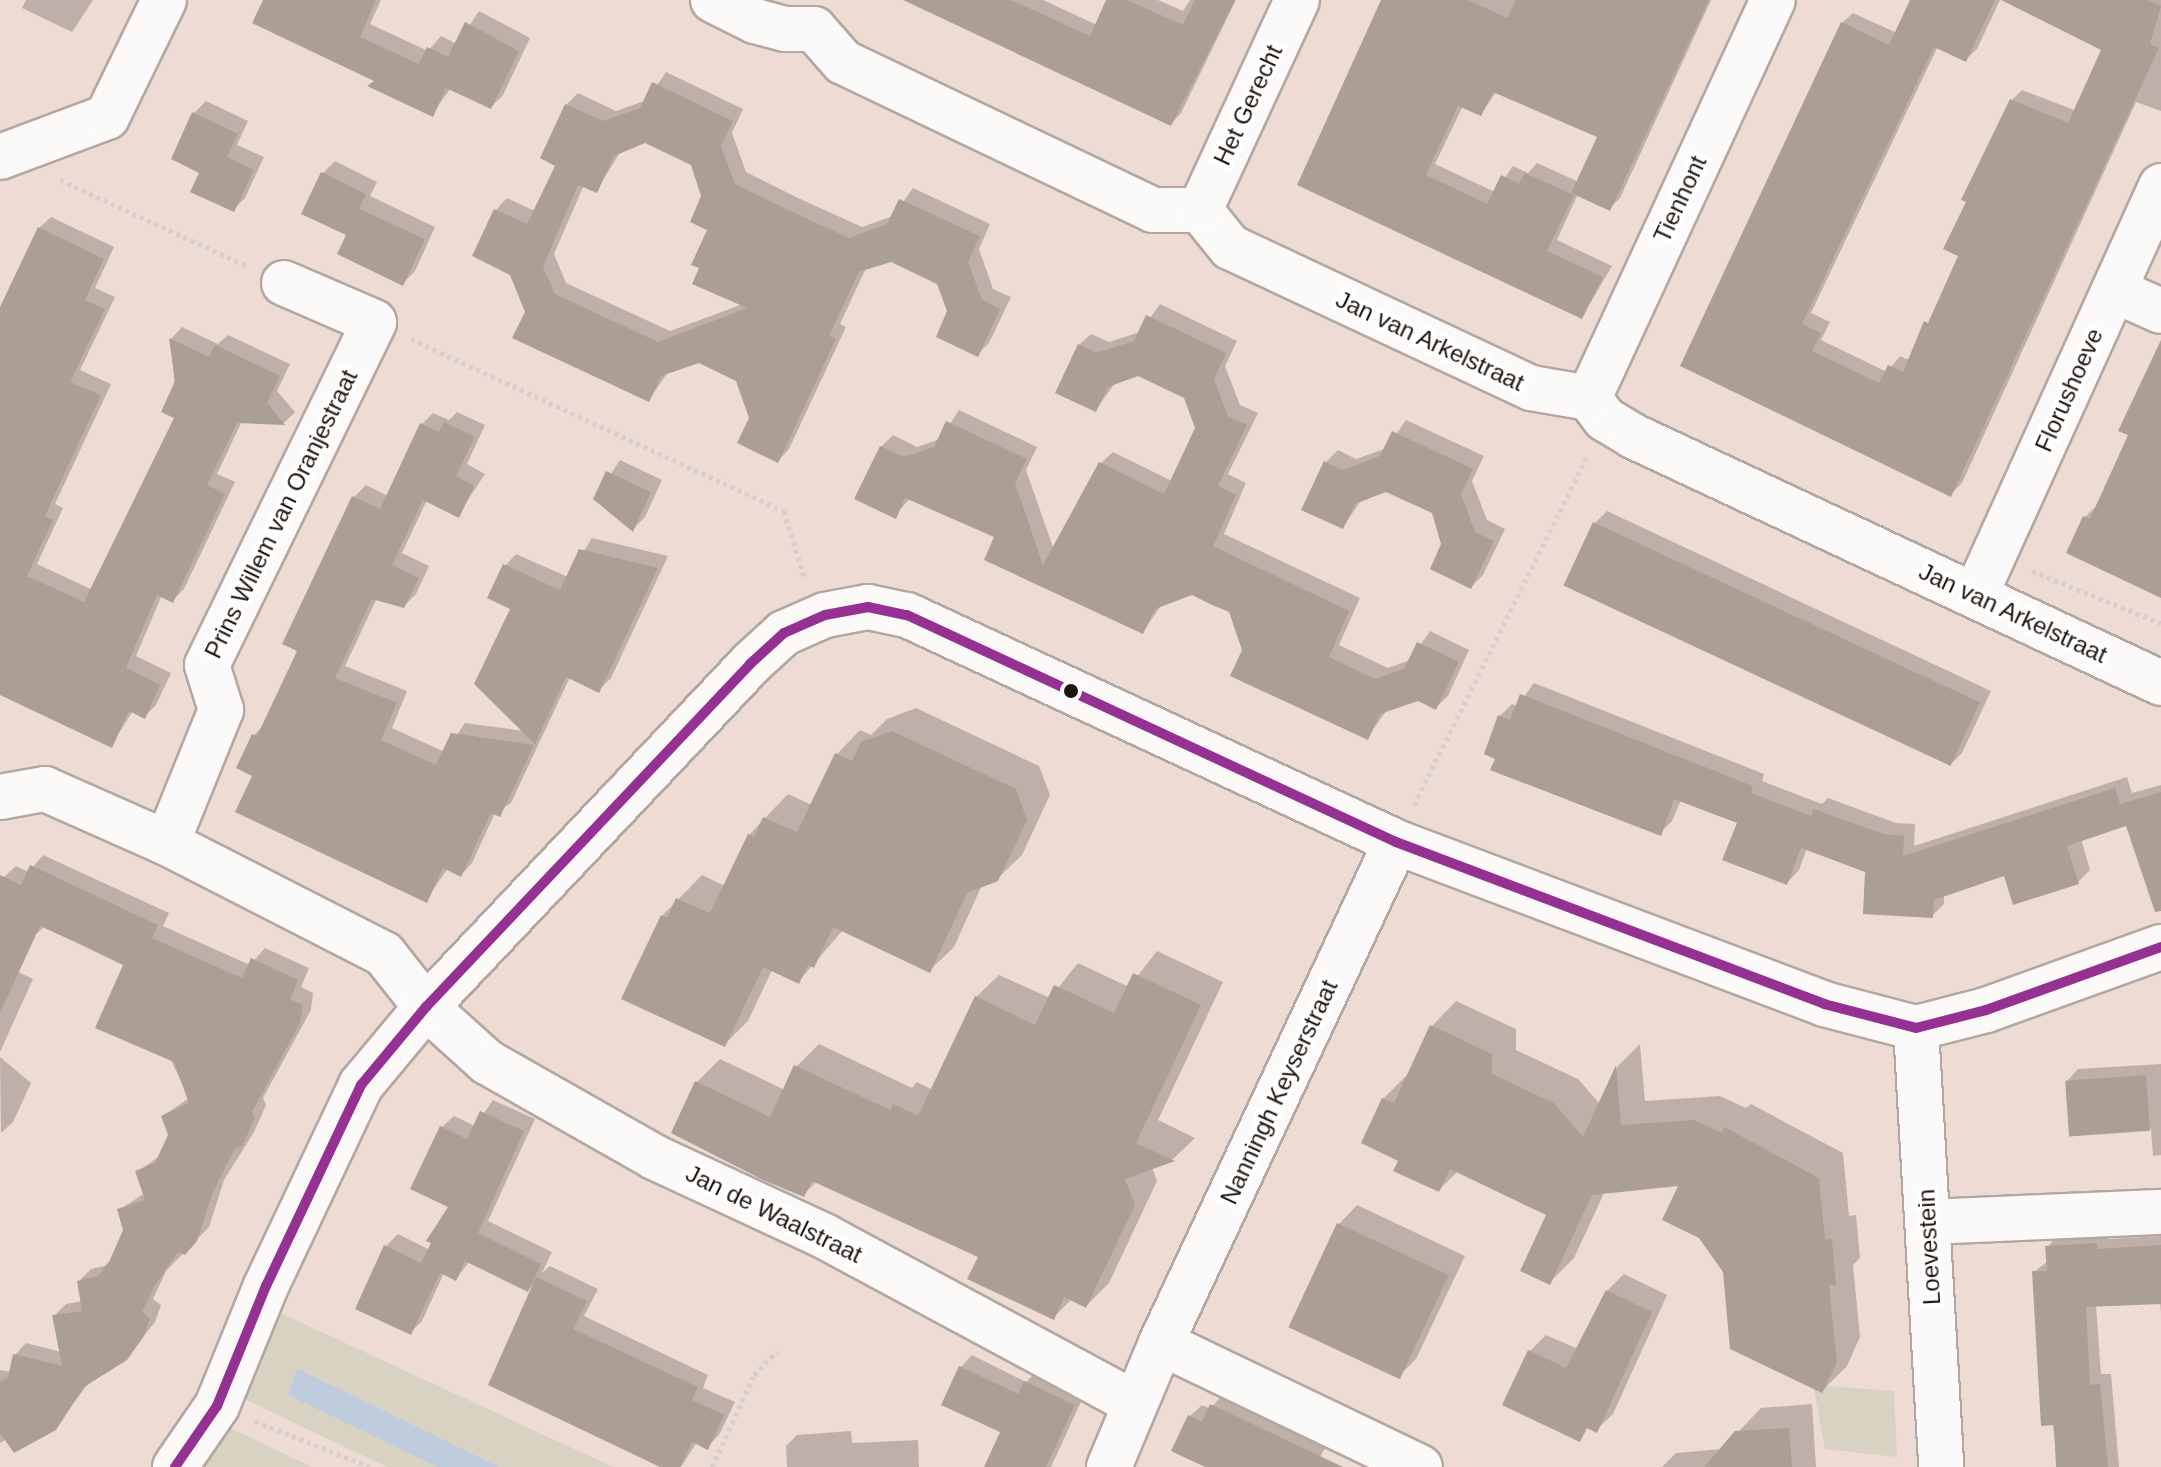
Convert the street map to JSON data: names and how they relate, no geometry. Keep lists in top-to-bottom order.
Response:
{
  "streets": {
    "street": [
      "Het Gerecht",
      "Tienhont",
      "Jan van Arkelstraat",
      "Florushoeve",
      "Prins Willem van Oranjestraat",
      "Nanningh Keyserstraat",
      "Jan de Waalstraat",
      "Loevestein"
    ]
  },
  "crossings": [
    ["Het Gerecht", "Jan van Arkelstraat"],
    ["Tienhont", "Jan van Arkelstraat"],
    ["Jan van Arkelstraat", "Florushoeve"],
    ["Nanningh Keyserstraat", "Jan de Waalstraat"]
  ]
}
